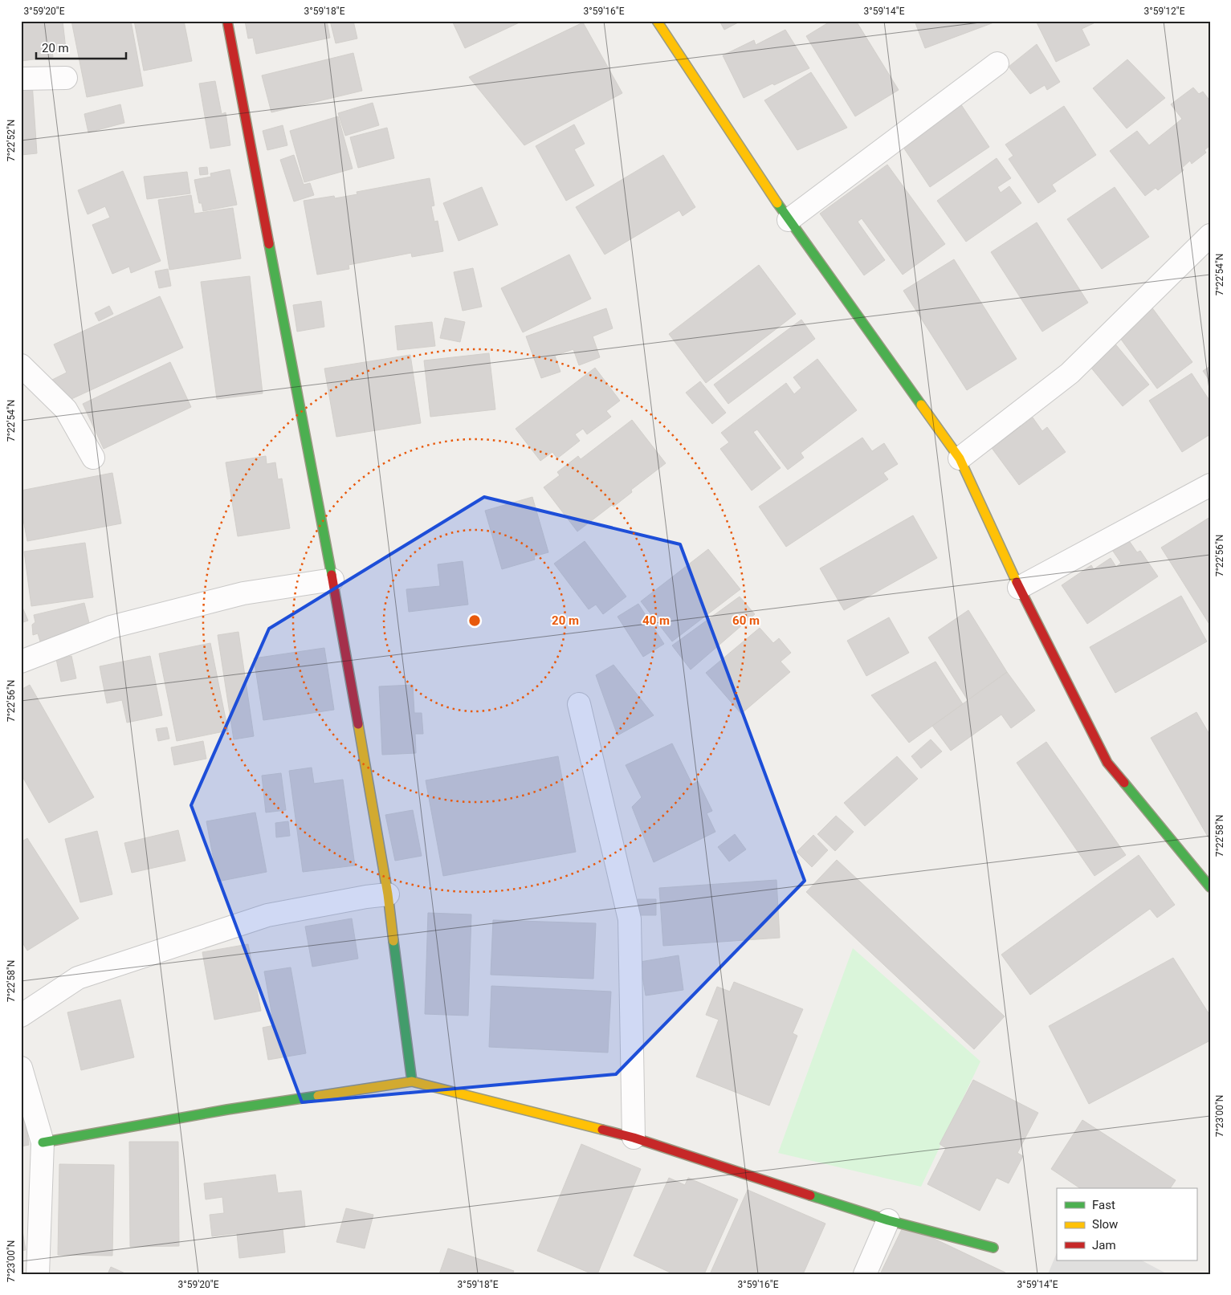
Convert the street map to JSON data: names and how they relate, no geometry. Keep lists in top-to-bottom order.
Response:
{
  "legend": ["Fast", "Slow", "Jam"],
  "scale_bar": "20 m",
  "coordinates": [
    "3°59'20\"E",
    "3°59'18\"E",
    "3°59'16\"E",
    "3°59'14\"E",
    "3°59'12\"E",
    "7°22'52\"N",
    "7°22'54\"N",
    "7°22'56\"N",
    "7°22'58\"N",
    "7°23'00\"N"
  ],
  "rings": ["20 m", "40 m", "60 m"]
}
